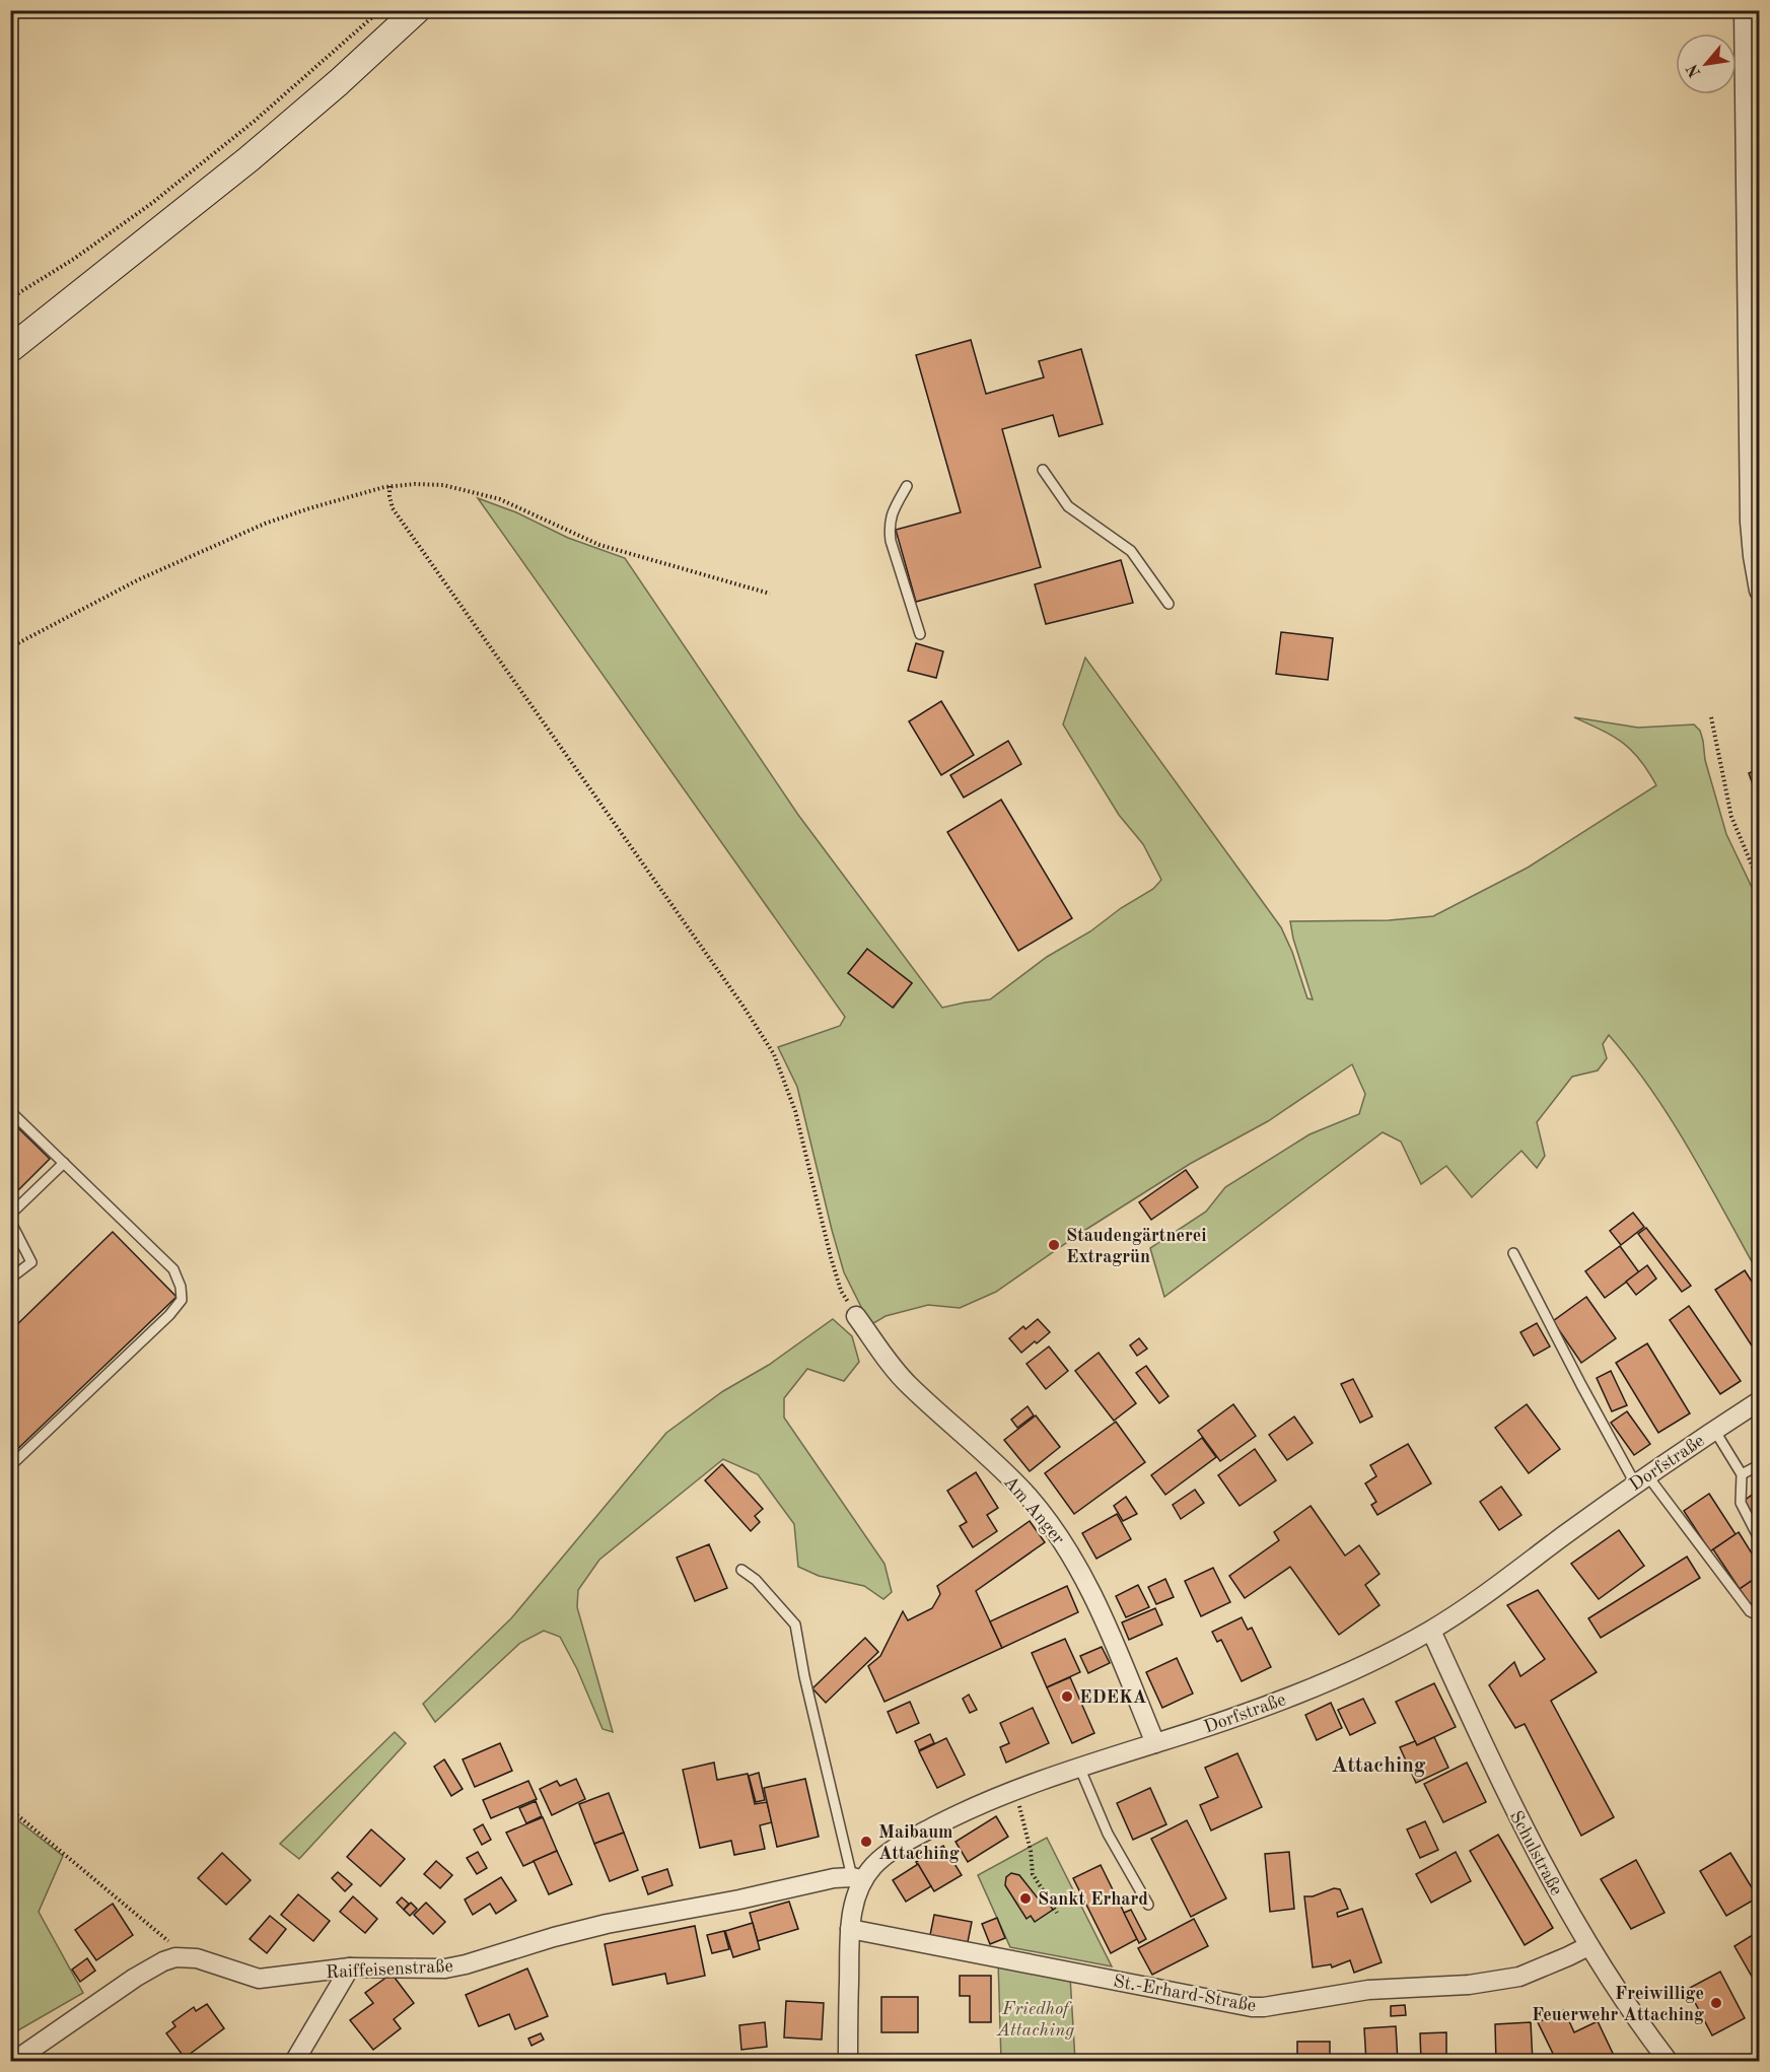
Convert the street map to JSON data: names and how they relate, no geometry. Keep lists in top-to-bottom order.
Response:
{
  "streets": {
    "street": [
      "Dorfstraße",
      "Am Anger",
      "Schulstraße",
      "Raiffeisenstraße",
      "St.-Erhard-Straße"
    ]
  },
  "crossings": [
    ["Dorfstraße", "Am Anger"],
    ["Dorfstraße", "Schulstraße"],
    ["Dorfstraße", "Raiffeisenstraße"],
    ["Dorfstraße", "St.-Erhard-Straße"],
    ["Schulstraße", "St.-Erhard-Straße"]
  ],
  "districts": ["Attaching"],
  "parks": ["Friedhof Attaching"],
  "places": [
    "Staudengärtnerei Extragrün",
    "EDEKA",
    "Maibaum Attaching",
    "Sankt Erhard",
    "Freiwillige Feuerwehr Attaching"
  ],
  "north": "bottom left"
}
